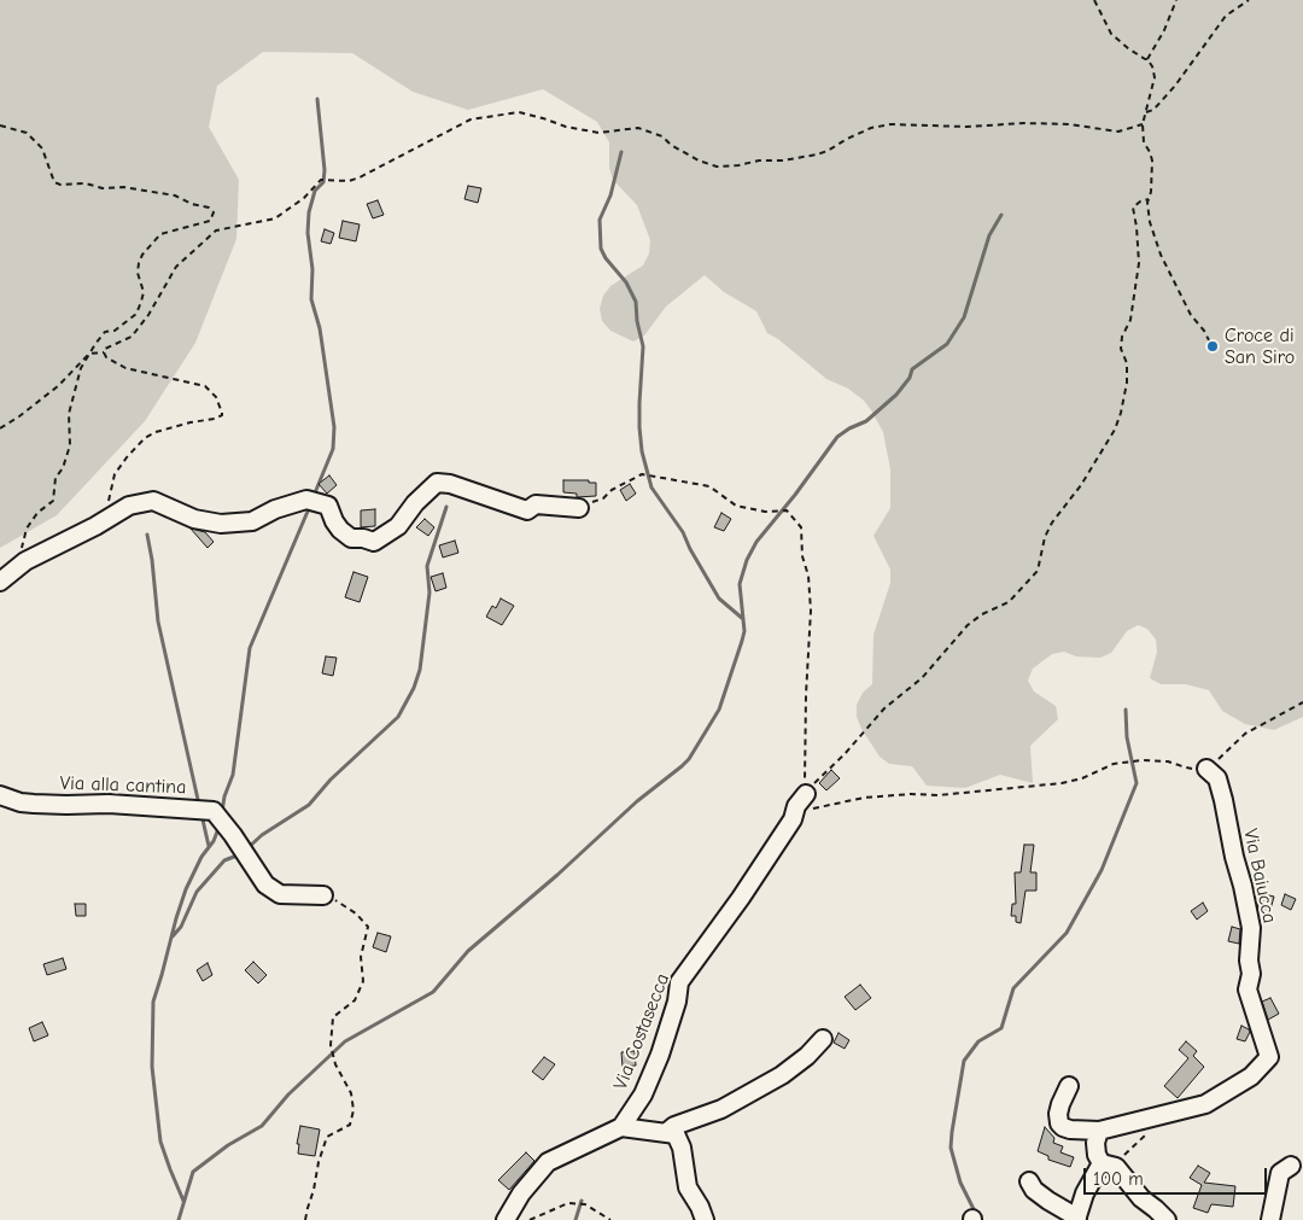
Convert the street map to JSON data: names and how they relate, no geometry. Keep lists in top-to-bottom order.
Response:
{
  "streets": {
    "street": ["Via alla cantina", "Via Baiucca", "Via Costasecca"]
  },
  "places": ["Croce di San Siro"],
  "scale_bar": "100 m"
}
